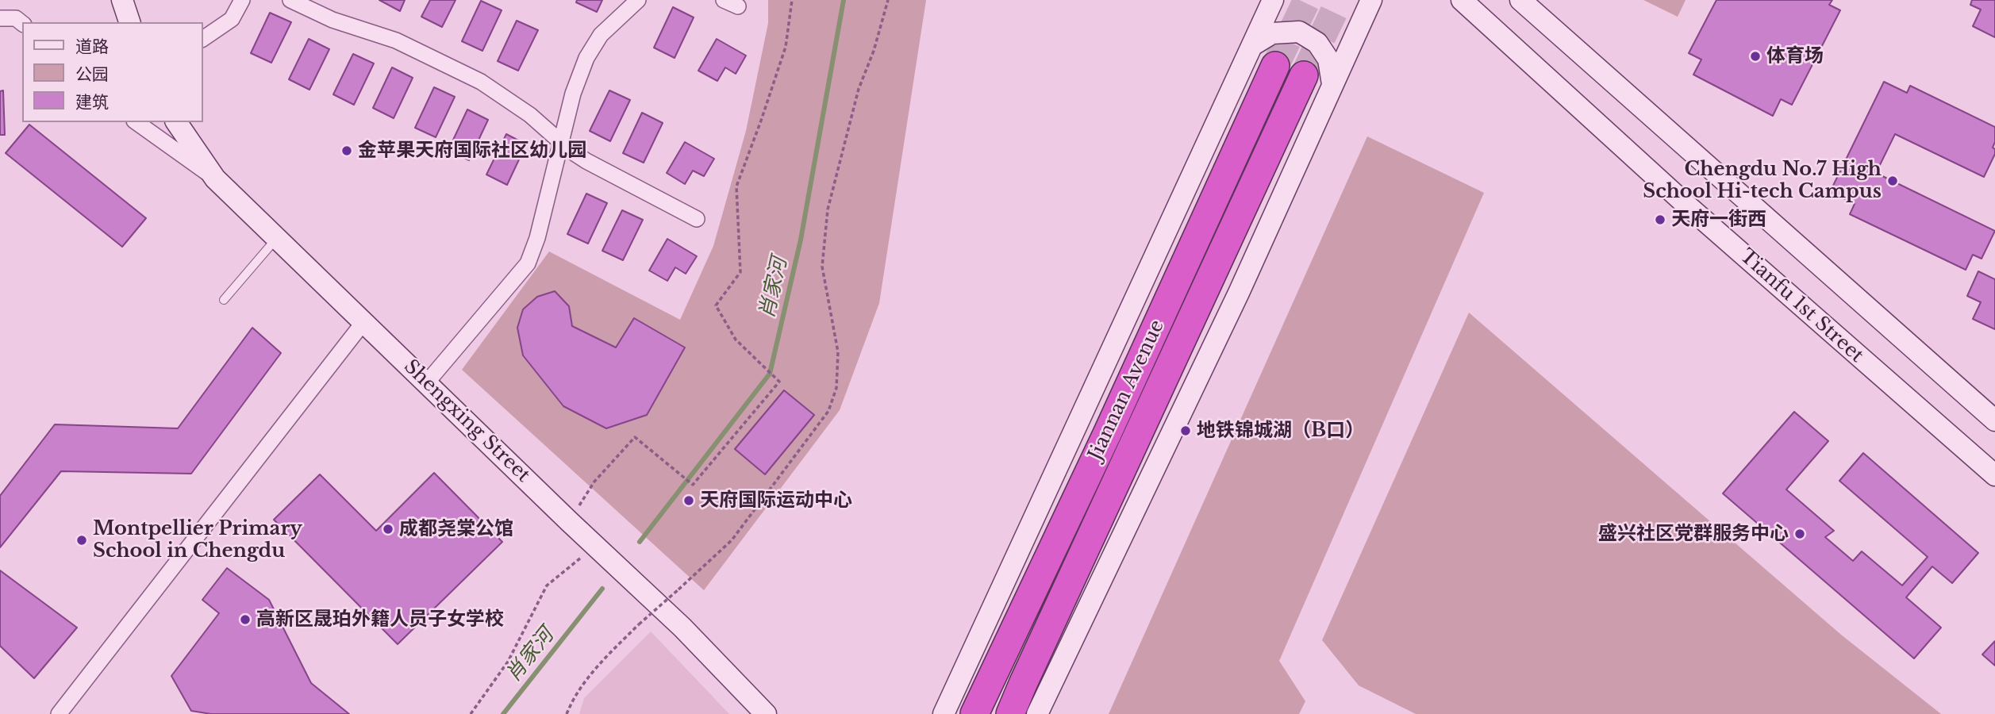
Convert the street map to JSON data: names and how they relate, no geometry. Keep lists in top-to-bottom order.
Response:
{
  "streets": {
    "highway": ["Jiannan Avenue"],
    "main road": ["Tianfu 1st Street", "Shengxing Street"]
  },
  "water": ["肖家河"],
  "places": [
    "体育场",
    "金苹果天府国际社区幼儿园",
    "Chengdu No.7 High School Hi-tech Campus",
    "天府一街西",
    "地铁锦城湖（B口）",
    "天府国际运动中心",
    "成都尧棠公馆",
    "盛兴社区党群服务中心",
    "Montpellier Primary School in Chengdu",
    "高新区晟珀外籍人员子女学校"
  ],
  "legend": ["道路", "公园", "建筑"]
}
